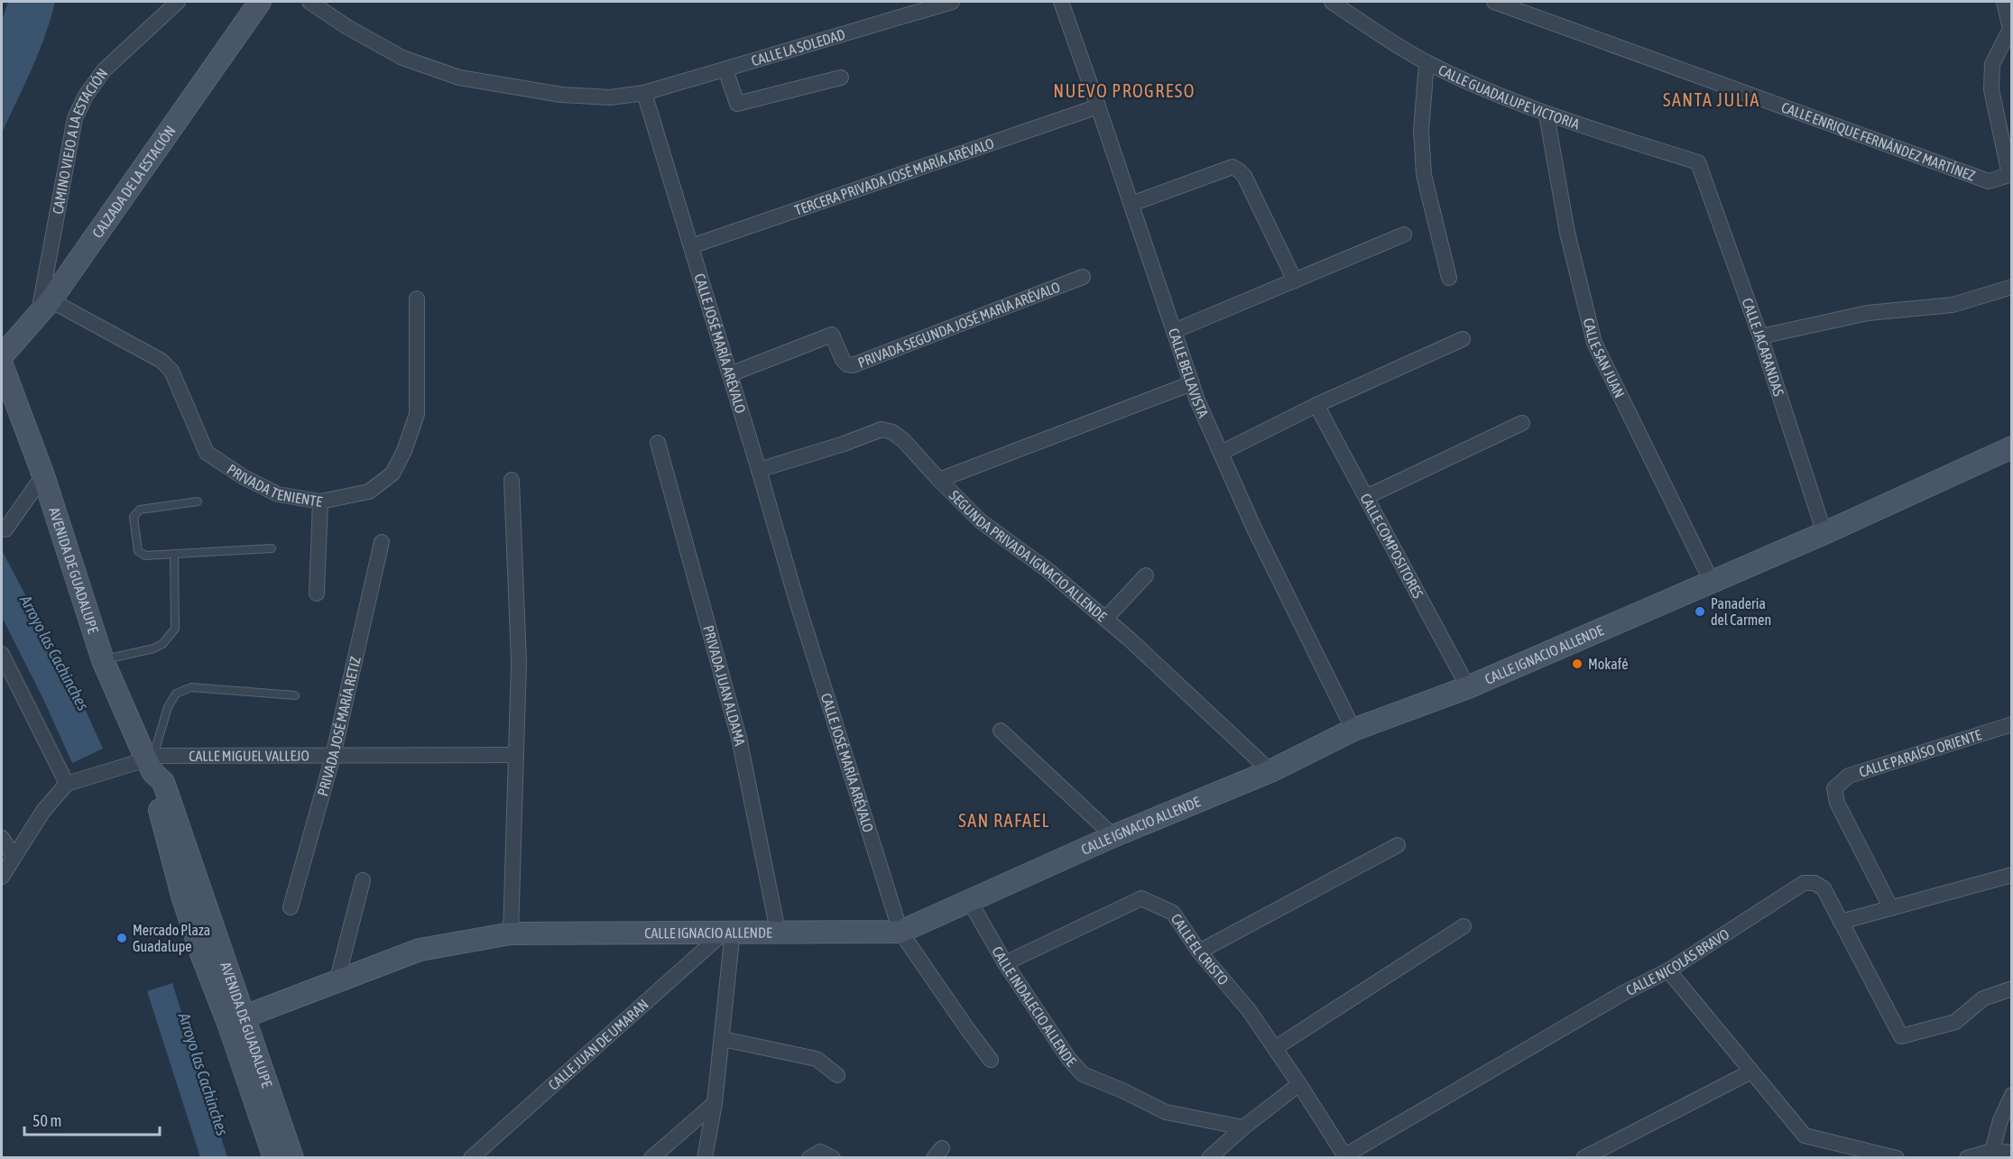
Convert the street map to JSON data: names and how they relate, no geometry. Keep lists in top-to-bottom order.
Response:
{
  "streets": {
    "street": [
      "CALLE LA SOLEDAD",
      "CALLE GUADALUPE VICTORIA",
      "CALLE ENRIQUE FERNÁNDEZ MARTÍNEZ",
      "CAMINO VIEJO A LA ESTACIÓN",
      "TERCERA PRIVADA JOSÉ MARÍA ARÉVALO",
      "CALZADA DE LA ESTACIÓN",
      "PRIVADA SEGUNDA JOSÉ MARÍA ARÉVALO",
      "CALLE JOSÉ MARÍA ARÉVALO",
      "CALLE JACARANDAS",
      "CALLE SAN JUAN",
      "CALLE BELLAVISTA",
      "PRIVADA TENIENTE",
      "CALLE COMPOSITORES",
      "SEGUNDA PRIVADA IGNACIO ALLENDE",
      "AVENIDA DE GUADALUPE",
      "CALLE IGNACIO ALLENDE",
      "PRIVADA JUAN ALDAMA",
      "PRIVADA JOSÉ MARÍA RETIZ",
      "CALLE PARAÍSO ORIENTE",
      "CALLE MIGUEL VALLEJO",
      "CALLE EL CRISTO",
      "CALLE NICOLÁS BRAVO",
      "CALLE INDALECIO ALLENDE",
      "CALLE JUAN DE UMARAN"
    ]
  },
  "crossings": [
    ["CALLE LA SOLEDAD", "CALLE JOSÉ MARÍA ARÉVALO"],
    ["CALLE GUADALUPE VICTORIA", "CALLE JACARANDAS"],
    ["CALLE GUADALUPE VICTORIA", "CALLE SAN JUAN"],
    ["CAMINO VIEJO A LA ESTACIÓN", "CALZADA DE LA ESTACIÓN"],
    ["CAMINO VIEJO A LA ESTACIÓN", "PRIVADA TENIENTE"],
    ["TERCERA PRIVADA JOSÉ MARÍA ARÉVALO", "CALLE JOSÉ MARÍA ARÉVALO"],
    ["TERCERA PRIVADA JOSÉ MARÍA ARÉVALO", "CALLE BELLAVISTA"],
    ["CALZADA DE LA ESTACIÓN", "PRIVADA TENIENTE"],
    ["PRIVADA SEGUNDA JOSÉ MARÍA ARÉVALO", "CALLE JOSÉ MARÍA ARÉVALO"],
    ["CALLE JOSÉ MARÍA ARÉVALO", "SEGUNDA PRIVADA IGNACIO ALLENDE"],
    ["CALLE JOSÉ MARÍA ARÉVALO", "CALLE IGNACIO ALLENDE"],
    ["CALLE JACARANDAS", "CALLE IGNACIO ALLENDE"],
    ["CALLE SAN JUAN", "CALLE IGNACIO ALLENDE"],
    ["CALLE BELLAVISTA", "CALLE IGNACIO ALLENDE"],
    ["CALLE COMPOSITORES", "CALLE IGNACIO ALLENDE"],
    ["SEGUNDA PRIVADA IGNACIO ALLENDE", "CALLE IGNACIO ALLENDE"],
    ["AVENIDA DE GUADALUPE", "CALLE IGNACIO ALLENDE"],
    ["AVENIDA DE GUADALUPE", "CALLE MIGUEL VALLEJO"],
    ["CALLE IGNACIO ALLENDE", "PRIVADA JUAN ALDAMA"],
    ["CALLE IGNACIO ALLENDE", "CALLE INDALECIO ALLENDE"],
    ["CALLE IGNACIO ALLENDE", "CALLE JUAN DE UMARAN"],
    ["PRIVADA JOSÉ MARÍA RETIZ", "CALLE MIGUEL VALLEJO"],
    ["CALLE EL CRISTO", "CALLE NICOLÁS BRAVO"],
    ["CALLE EL CRISTO", "CALLE INDALECIO ALLENDE"]
  ],
  "districts": ["NUEVO PROGRESO", "SANTA JULIA", "SAN RAFAEL"],
  "water": ["Arroyo las Cachinches"],
  "places": ["Panaderia del Carmen", "Mokafé", "Mercado Plaza Guadalupe"],
  "scale_bar": "50 m"
}
